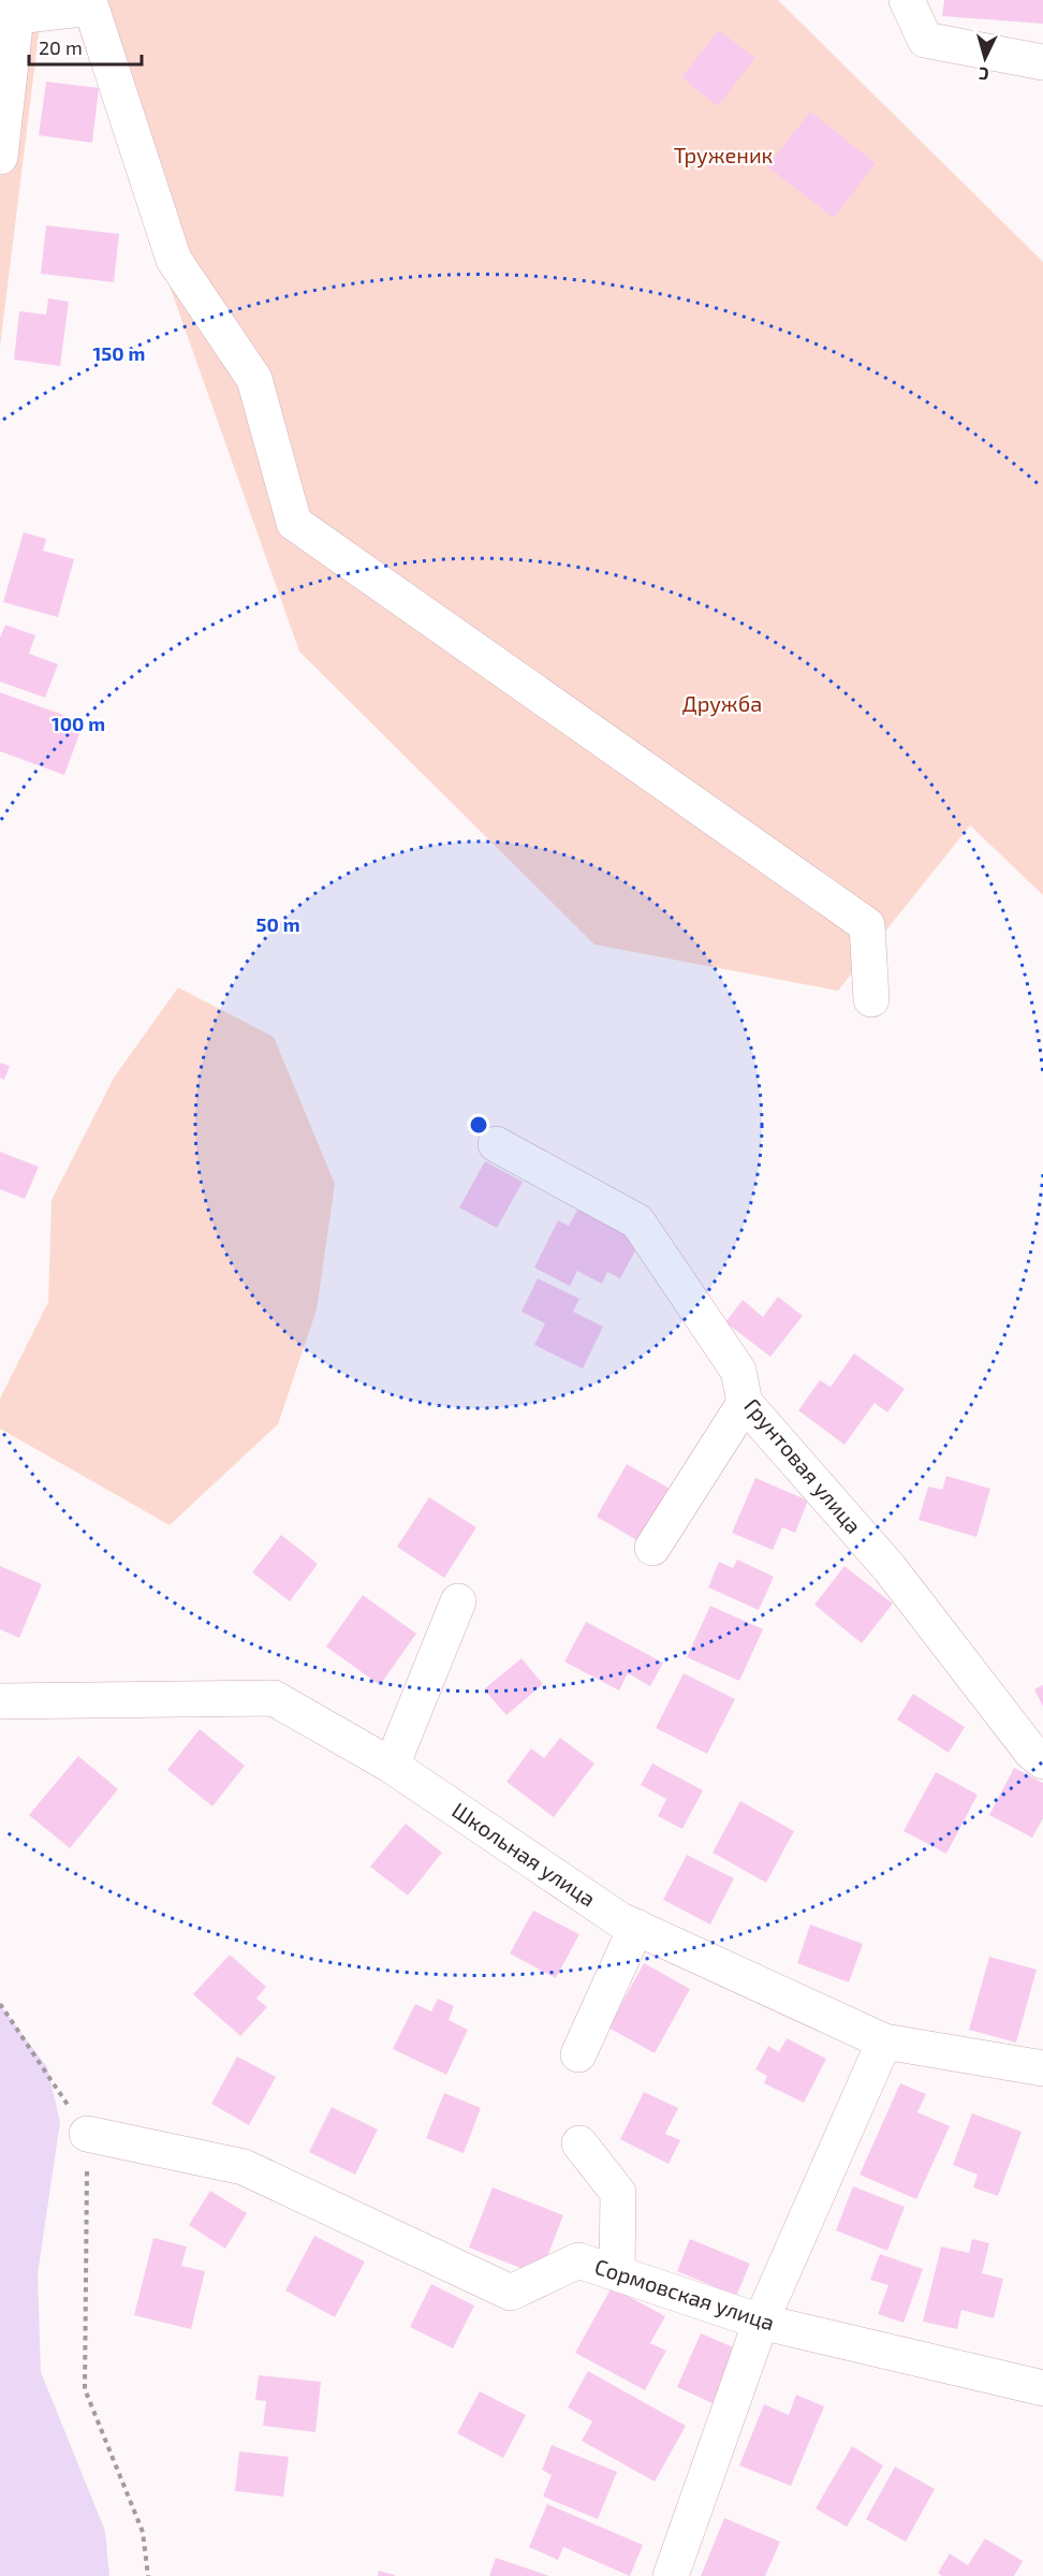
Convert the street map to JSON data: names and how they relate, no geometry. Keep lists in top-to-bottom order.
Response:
{
  "streets": {
    "street": ["Грунтовая улица", "Школьная улица", "Сормовская улица"]
  },
  "parks": ["Труженик", "Дружба"],
  "scale_bar": "20 m",
  "north": "bottom",
  "rings": ["150 m", "100 m", "50 m"]
}
